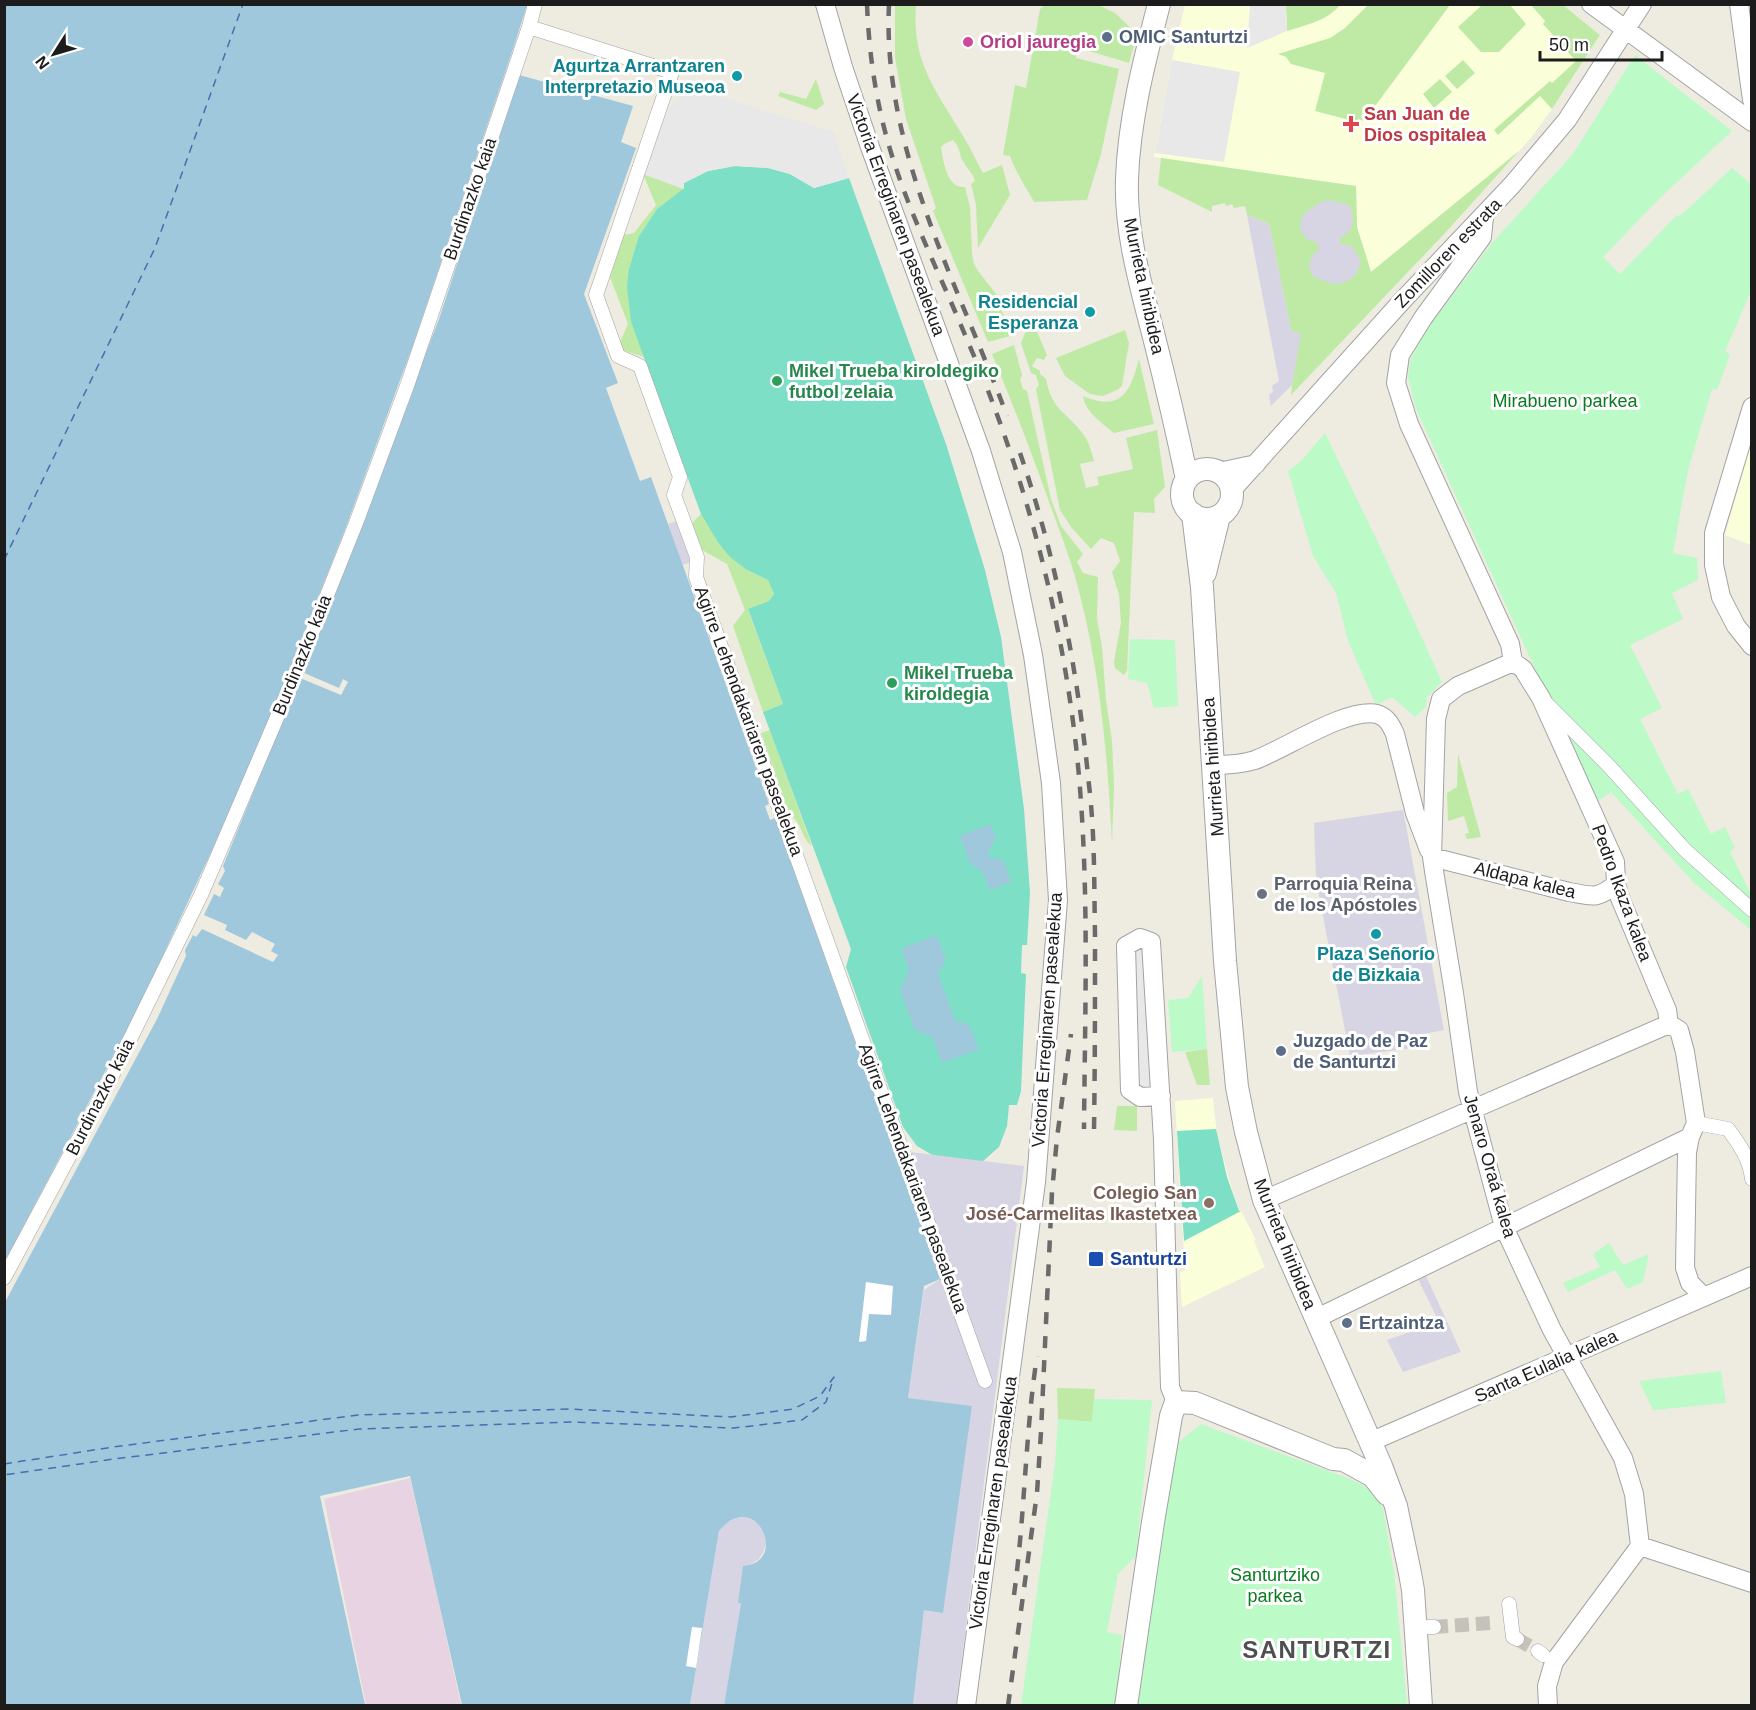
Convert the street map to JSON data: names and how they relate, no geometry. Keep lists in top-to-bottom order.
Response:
{
  "streets": {
    "street": [
      "Burdinazko kaia",
      "Victoria Erreginaren pasealekua",
      "Zomilloren estrata",
      "Murrieta hiribidea",
      "Agirre Lehendakariaren pasealekua",
      "Aldapa kalea",
      "Pedro Ikaza kalea",
      "Jenaro Oraá kalea",
      "Santa Eulalia kalea"
    ]
  },
  "crossings": [
    ["Burdinazko kaia", "Agirre Lehendakariaren pasealekua"],
    ["Zomilloren estrata", "Murrieta hiribidea"],
    ["Zomilloren estrata", "Pedro Ikaza kalea"],
    ["Murrieta hiribidea", "Jenaro Oraá kalea"],
    ["Murrieta hiribidea", "Santa Eulalia kalea"],
    ["Aldapa kalea", "Pedro Ikaza kalea"],
    ["Aldapa kalea", "Jenaro Oraá kalea"],
    ["Pedro Ikaza kalea", "Jenaro Oraá kalea"],
    ["Pedro Ikaza kalea", "Santa Eulalia kalea"],
    ["Jenaro Oraá kalea", "Santa Eulalia kalea"]
  ],
  "districts": ["SANTURTZI"],
  "parks": ["Mirabueno parkea", "Santurtziko parkea"],
  "places": {
    "other": [
      "OMIC Santurtzi",
      "Oriol jauregia",
      "Agurtza Arrantzaren Interpretazio Museoa",
      "Residencial Esperanza",
      "Mikel Trueba kiroldegiko futbol zelaia",
      "Mikel Trueba kiroldegia",
      "Parroquia Reina de los Apóstoles",
      "Plaza Señorío de Bizkaia",
      "Juzgado de Paz de Santurtzi",
      "Colegio San José-Carmelitas Ikastetxea",
      "Ertzaintza"
    ],
    "health": ["San Juan de Dios ospitalea"],
    "transit": ["Santurtzi"]
  },
  "scale_bar": "50 m",
  "north": "bottom left"
}
